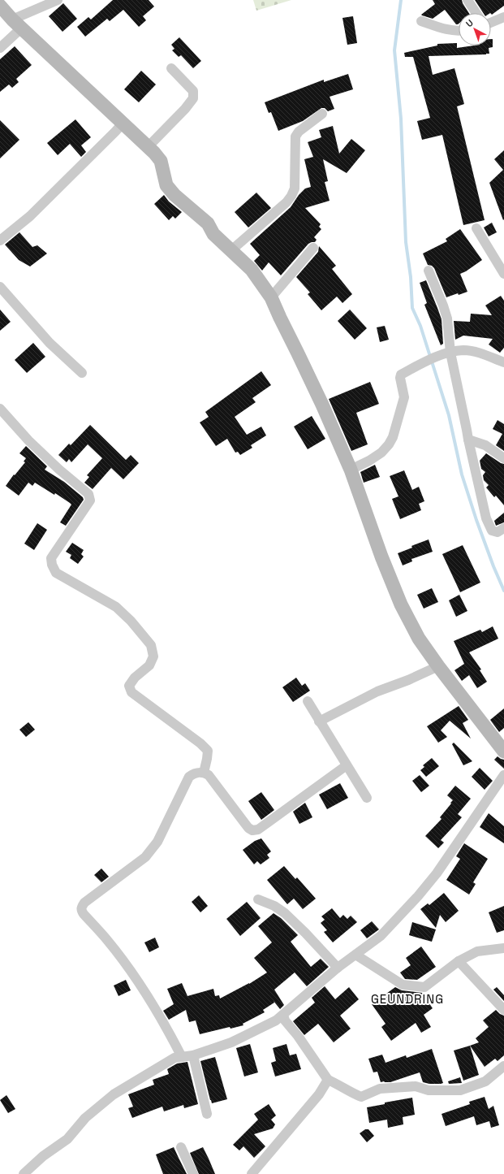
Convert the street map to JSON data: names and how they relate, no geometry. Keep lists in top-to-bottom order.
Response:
{
  "districts": ["GEUNDRING"],
  "north": "top left"
}
